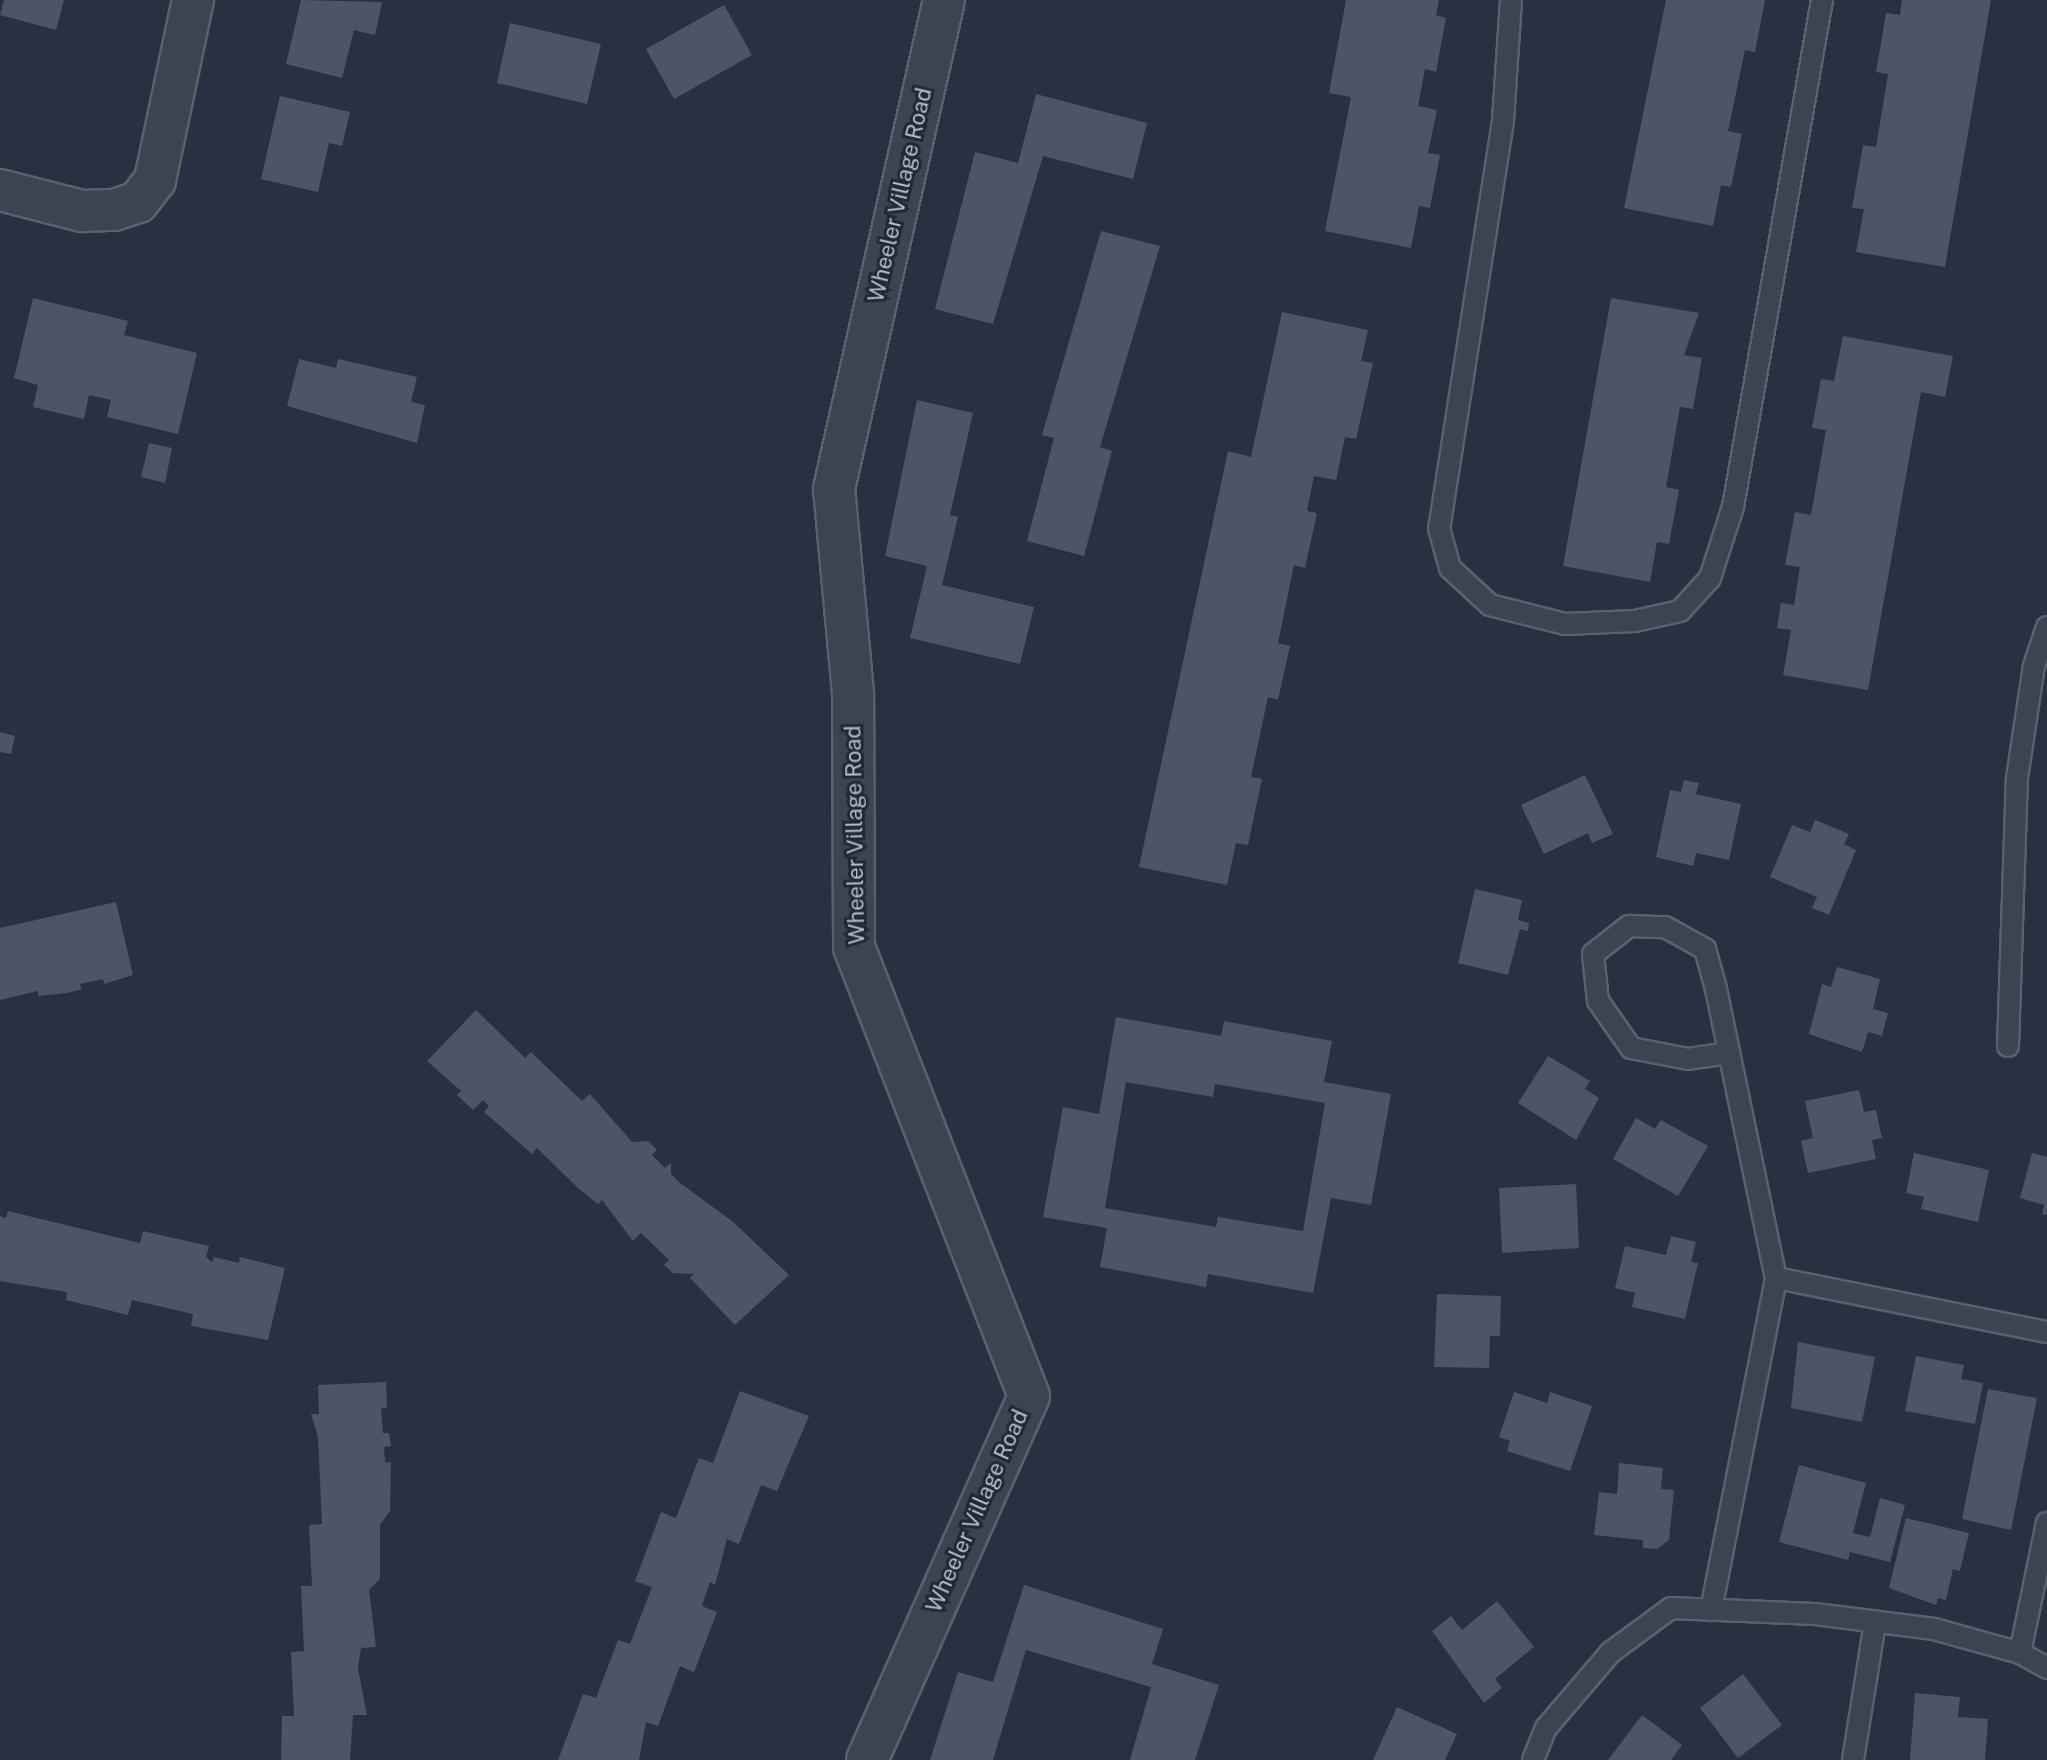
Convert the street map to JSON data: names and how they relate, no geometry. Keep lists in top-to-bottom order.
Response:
{
  "streets": {
    "street": ["Wheeler Village Road"]
  }
}
